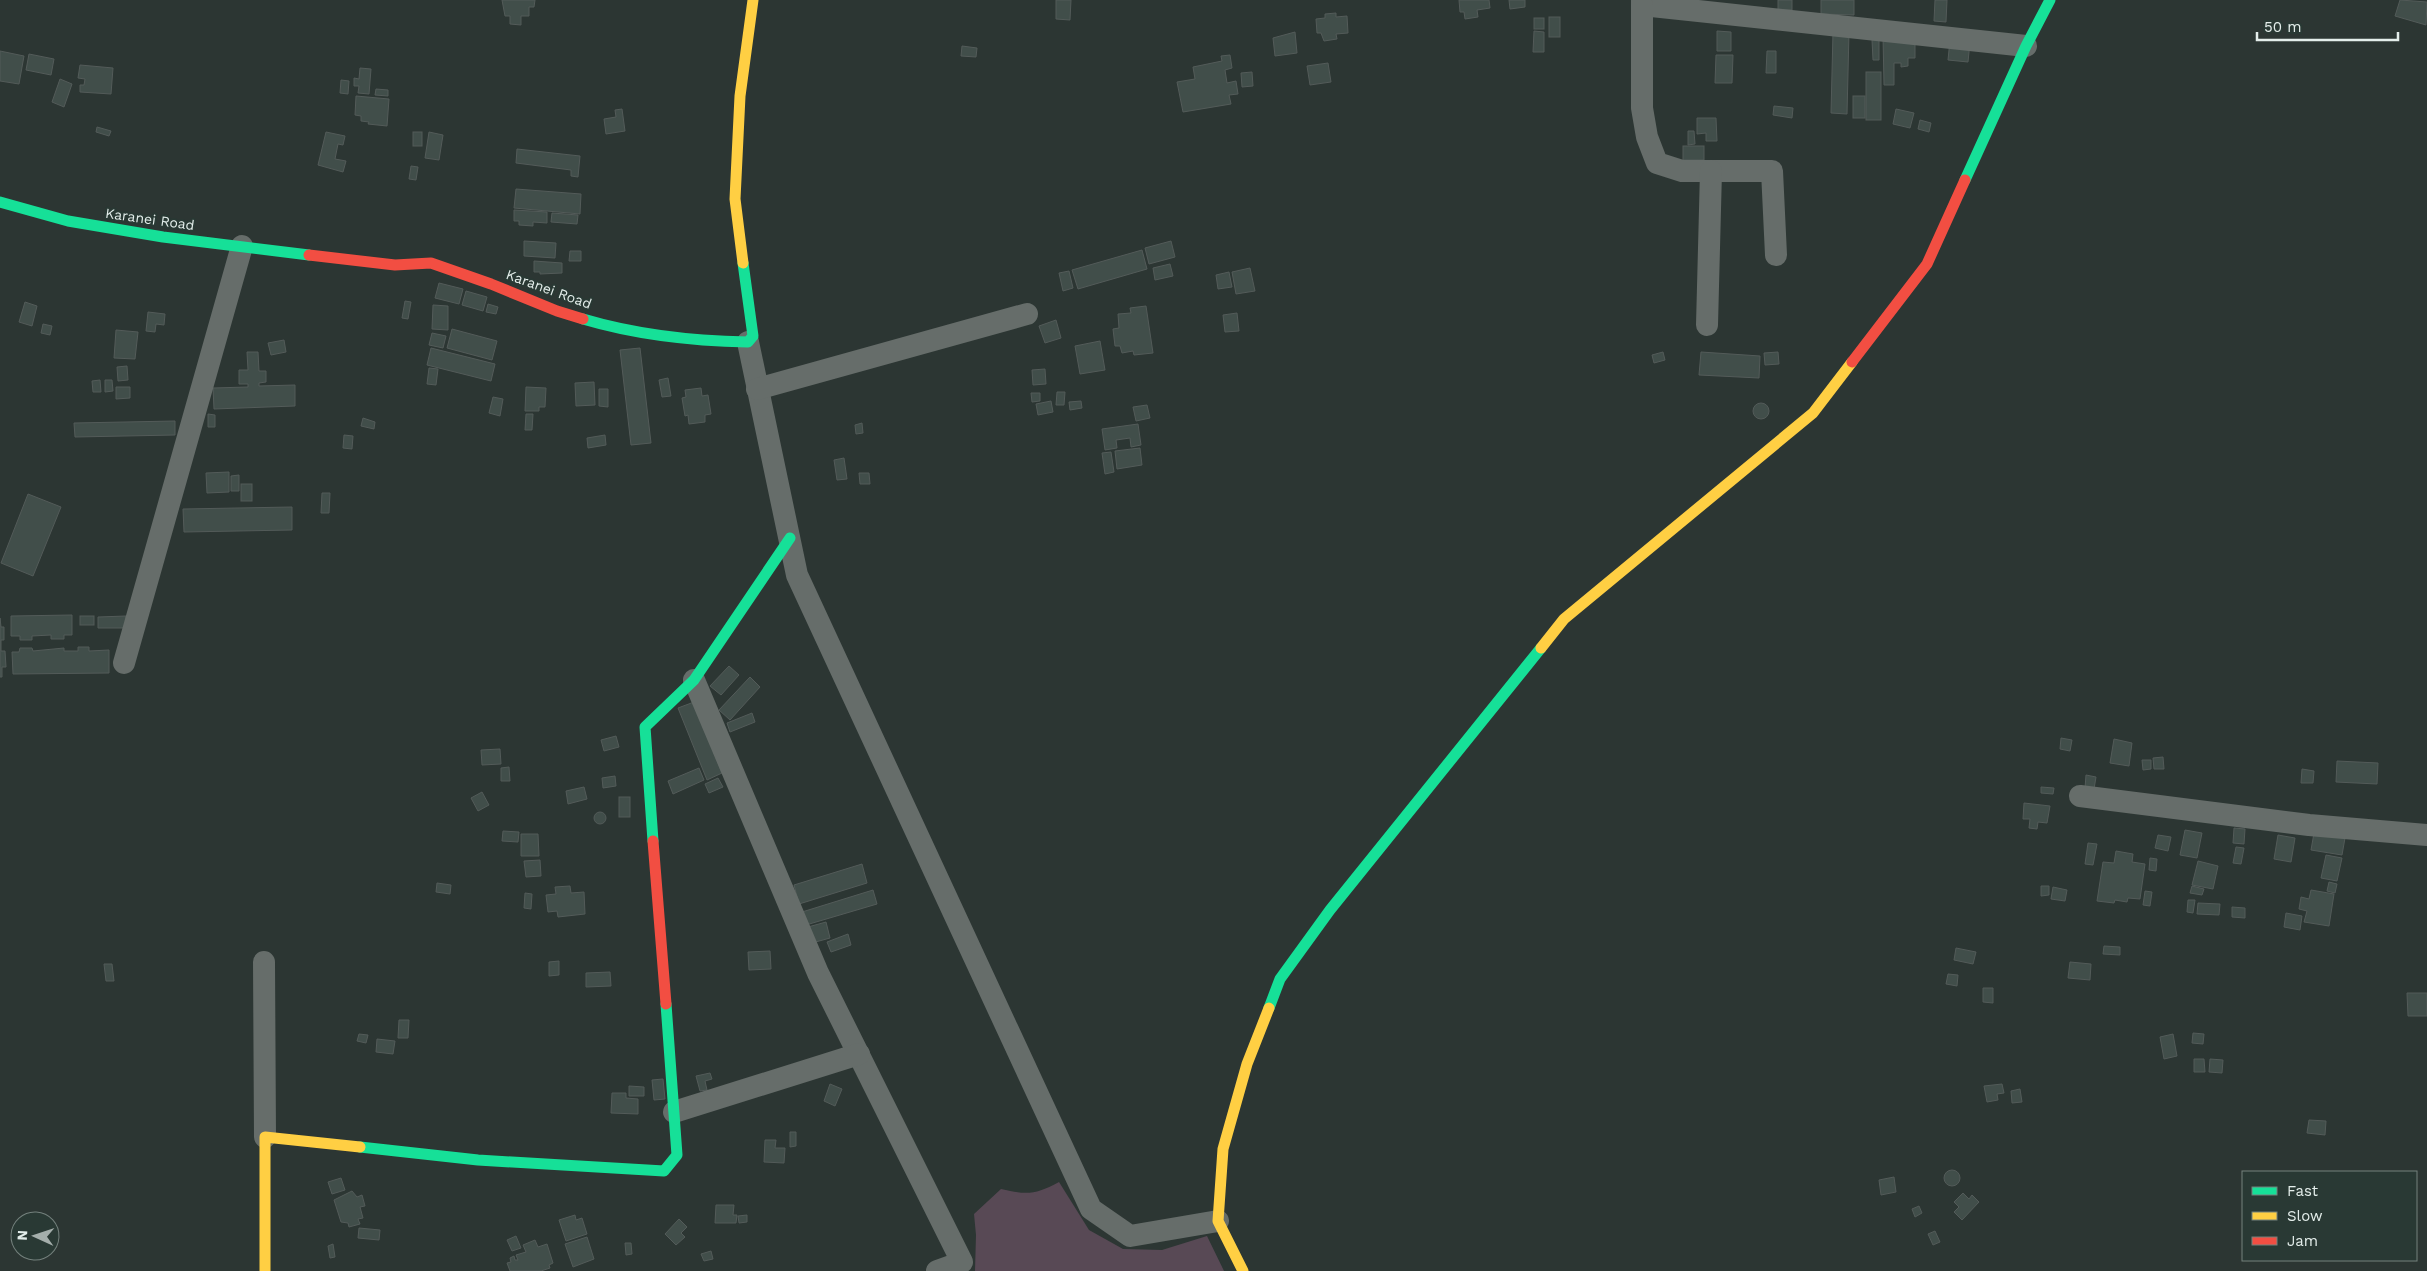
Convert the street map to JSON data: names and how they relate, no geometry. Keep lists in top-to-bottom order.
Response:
{
  "streets": {
    "street": ["Karanei Road"]
  },
  "legend": ["Fast", "Slow", "Jam"],
  "scale_bar": "50 m",
  "north": "left"
}
